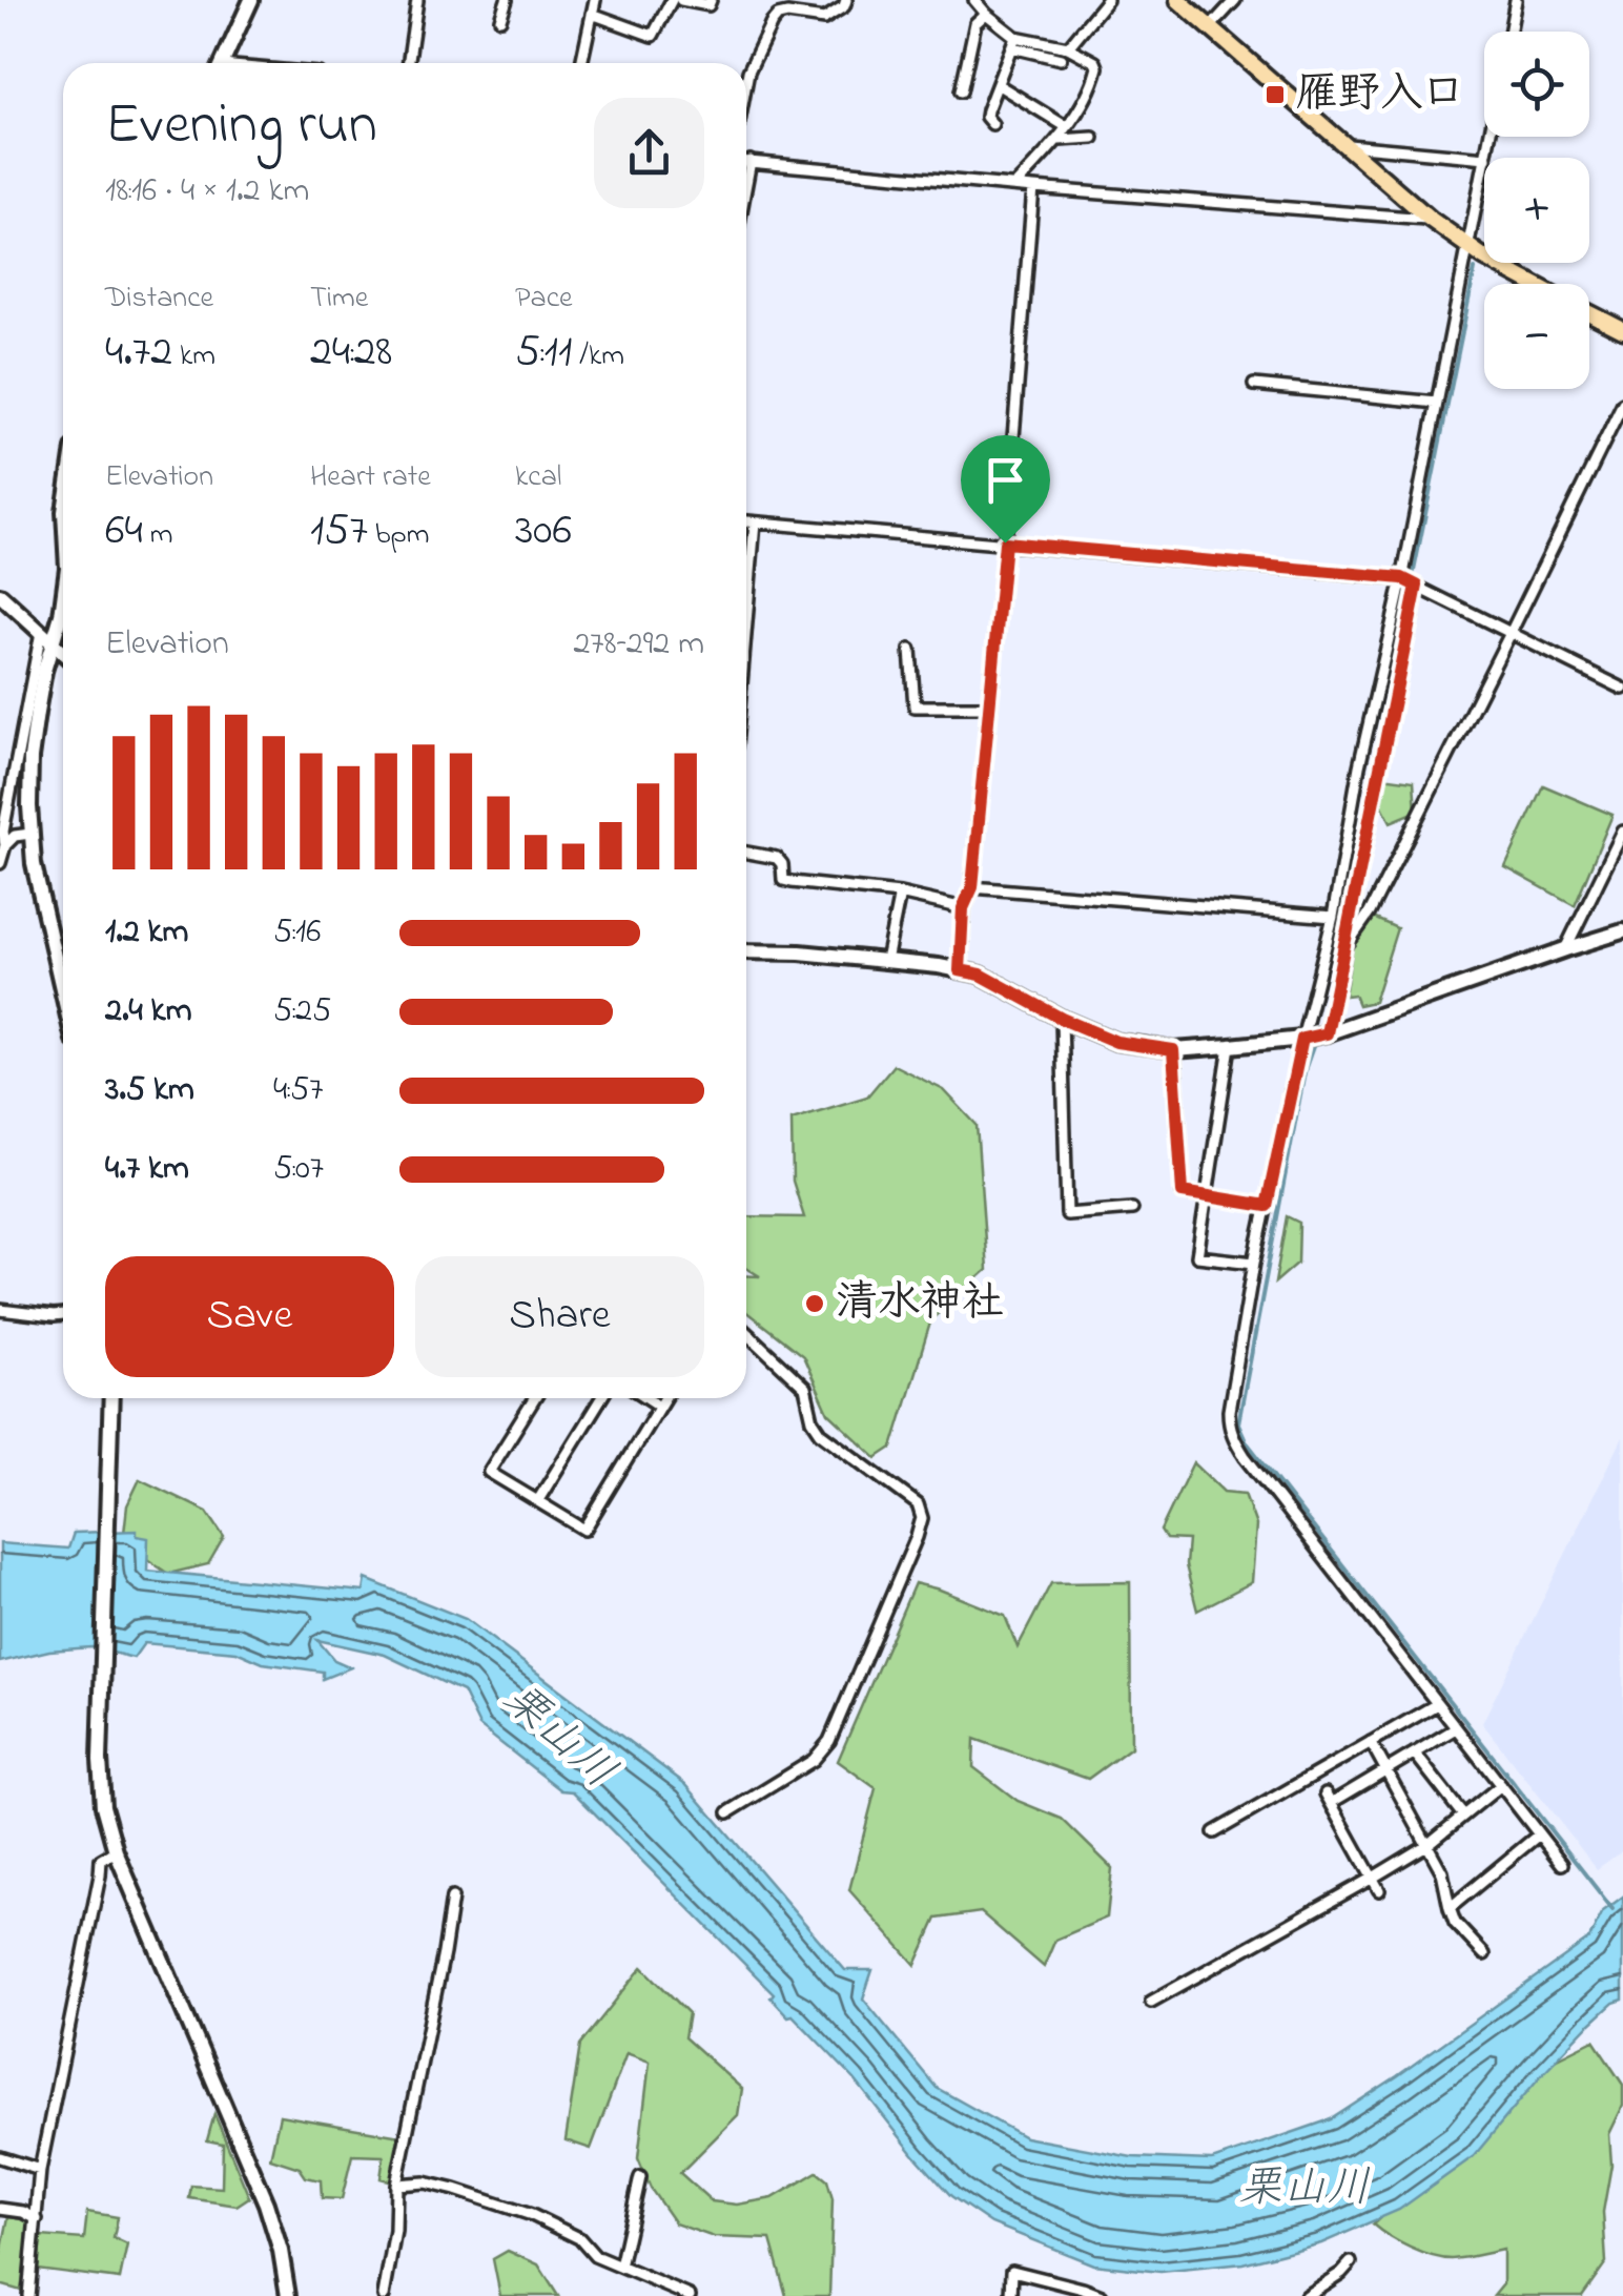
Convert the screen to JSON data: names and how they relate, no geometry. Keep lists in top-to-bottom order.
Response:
{
  "water": ["栗山川"],
  "places": {
    "transit": ["雁野入口"],
    "other": ["清水神社"]
  },
  "page": {
    "map_buttons": ["+", "−"],
    "heading": ["Evening run", "18:16 · 4 × 1.2 km"],
    "stats": [
      ["Distance", "4.72 km"],
      ["Time", "24:28"],
      ["Pace", "5:11 /km"],
      ["Elevation", "64 m"],
      ["Heart rate", "157 bpm"],
      ["kcal", "306"]
    ],
    "chart": ["Elevation", "278–292 m"],
    "list": [
      {
        "name": "1.2 km",
        "note": "5:16"
      },
      {
        "name": "2.4 km",
        "note": "5:25"
      },
      {
        "name": "3.5 km",
        "note": "4:57"
      },
      {
        "name": "4.7 km",
        "note": "5:07"
      }
    ],
    "buttons": ["Save", "Share"]
  }
}
